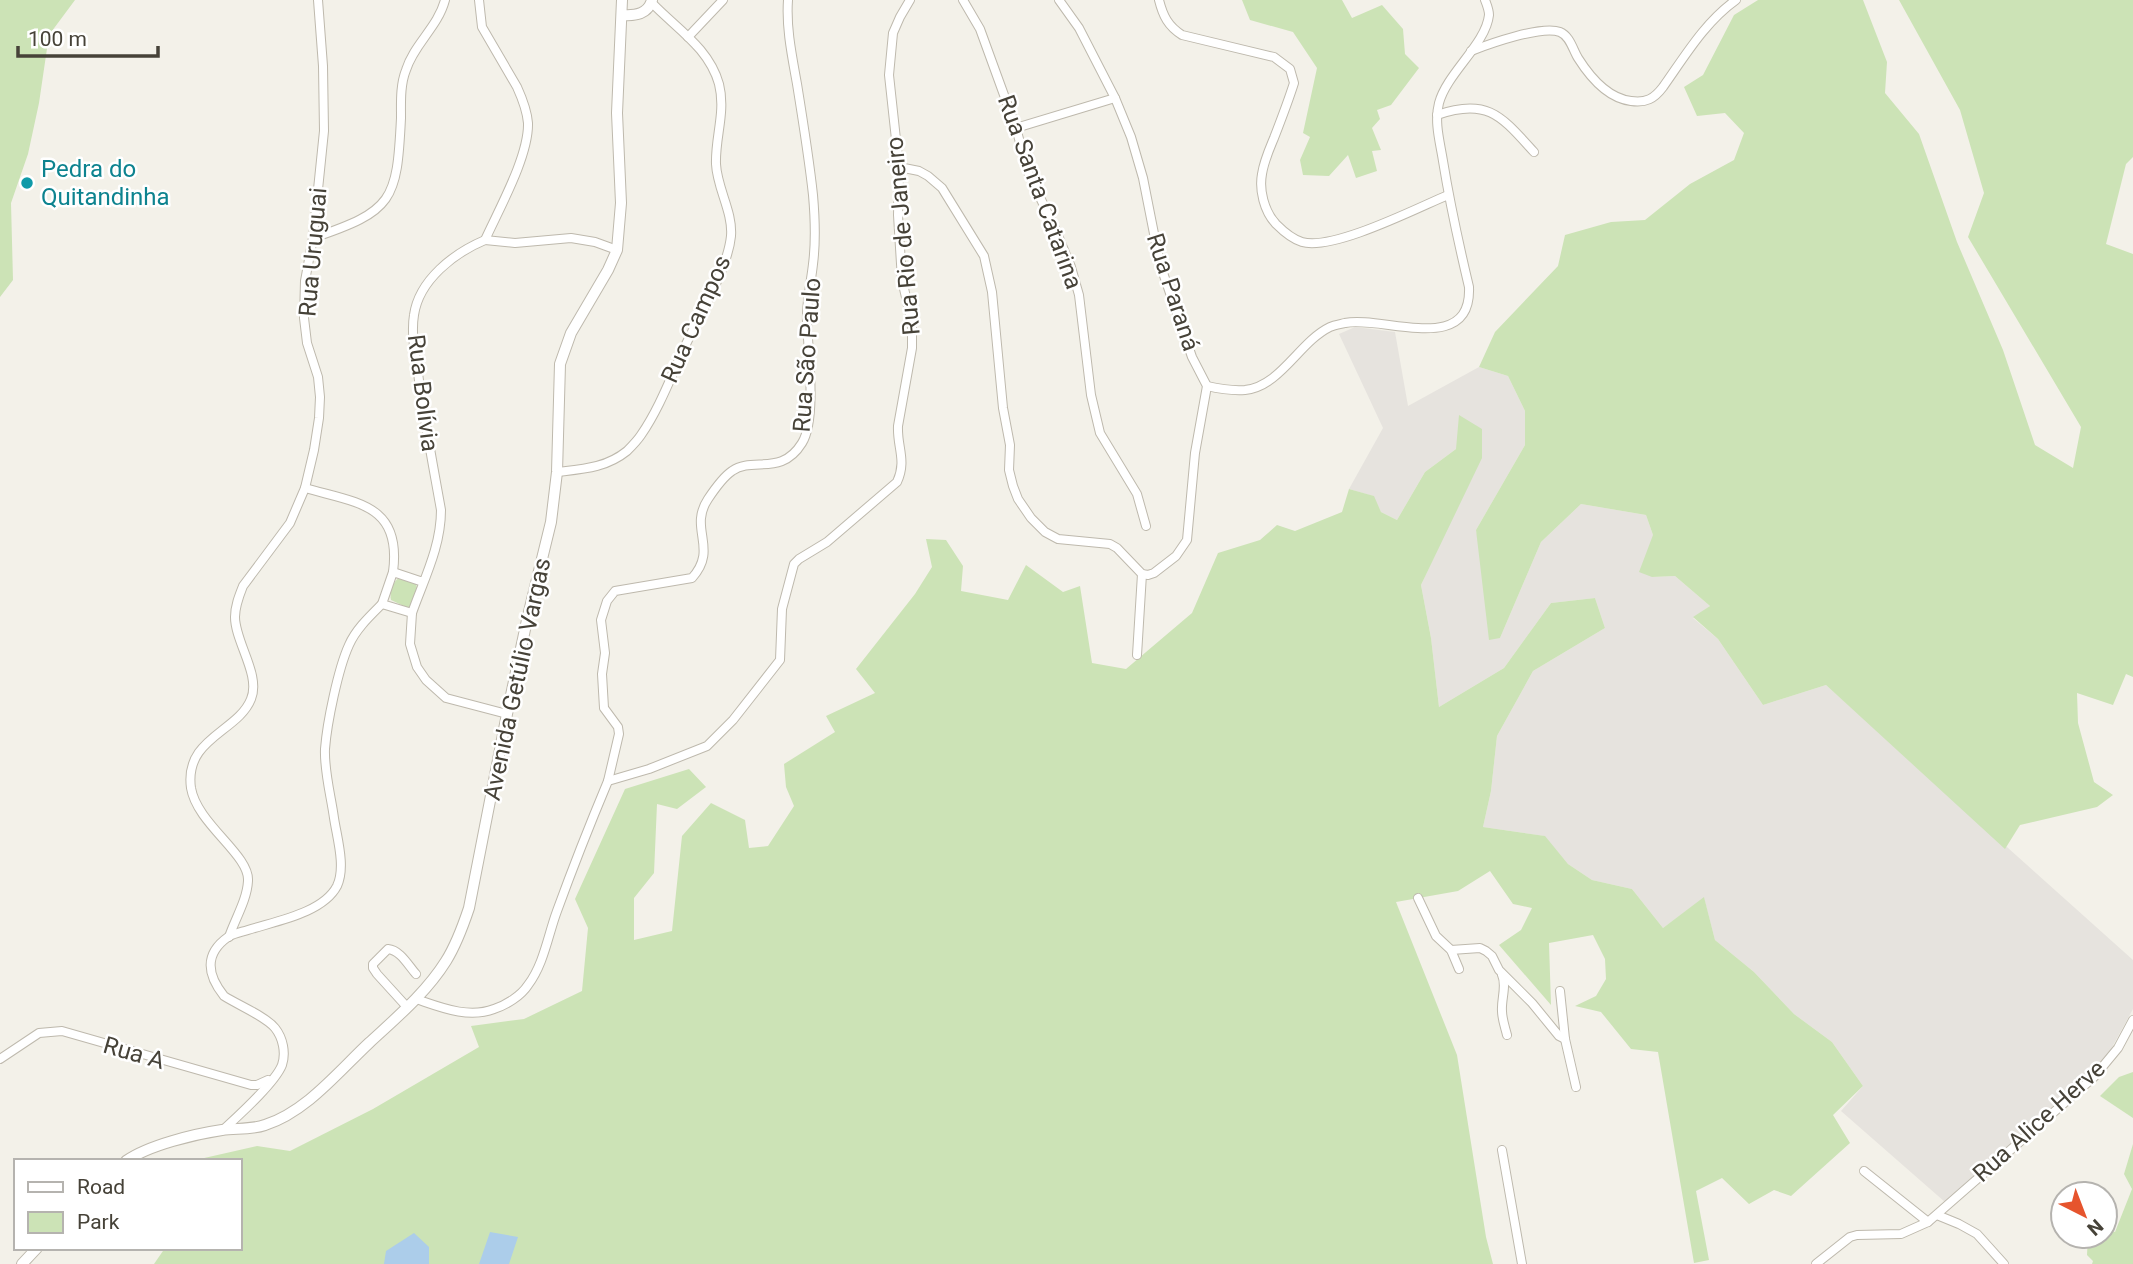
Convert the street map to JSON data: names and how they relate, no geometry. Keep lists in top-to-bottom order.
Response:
{
  "streets": {
    "street": [
      "Rua Santa Catarina",
      "Rua Rio de Janeiro",
      "Rua Uruguai",
      "Rua Paraná",
      "Rua Campos",
      "Rua São Paulo",
      "Rua Bolívia",
      "Avenida Getúlio Vargas",
      "Rua A",
      "Rua Alice Herve"
    ]
  },
  "crossings": [
    ["Rua Rio de Janeiro", "Rua São Paulo"],
    ["Rua Campos", "Avenida Getúlio Vargas"],
    ["Rua Bolívia", "Avenida Getúlio Vargas"]
  ],
  "places": ["Pedra do Quitandinha"],
  "legend": ["Road", "Park"],
  "scale_bar": "100 m",
  "north": "bottom right"
}
